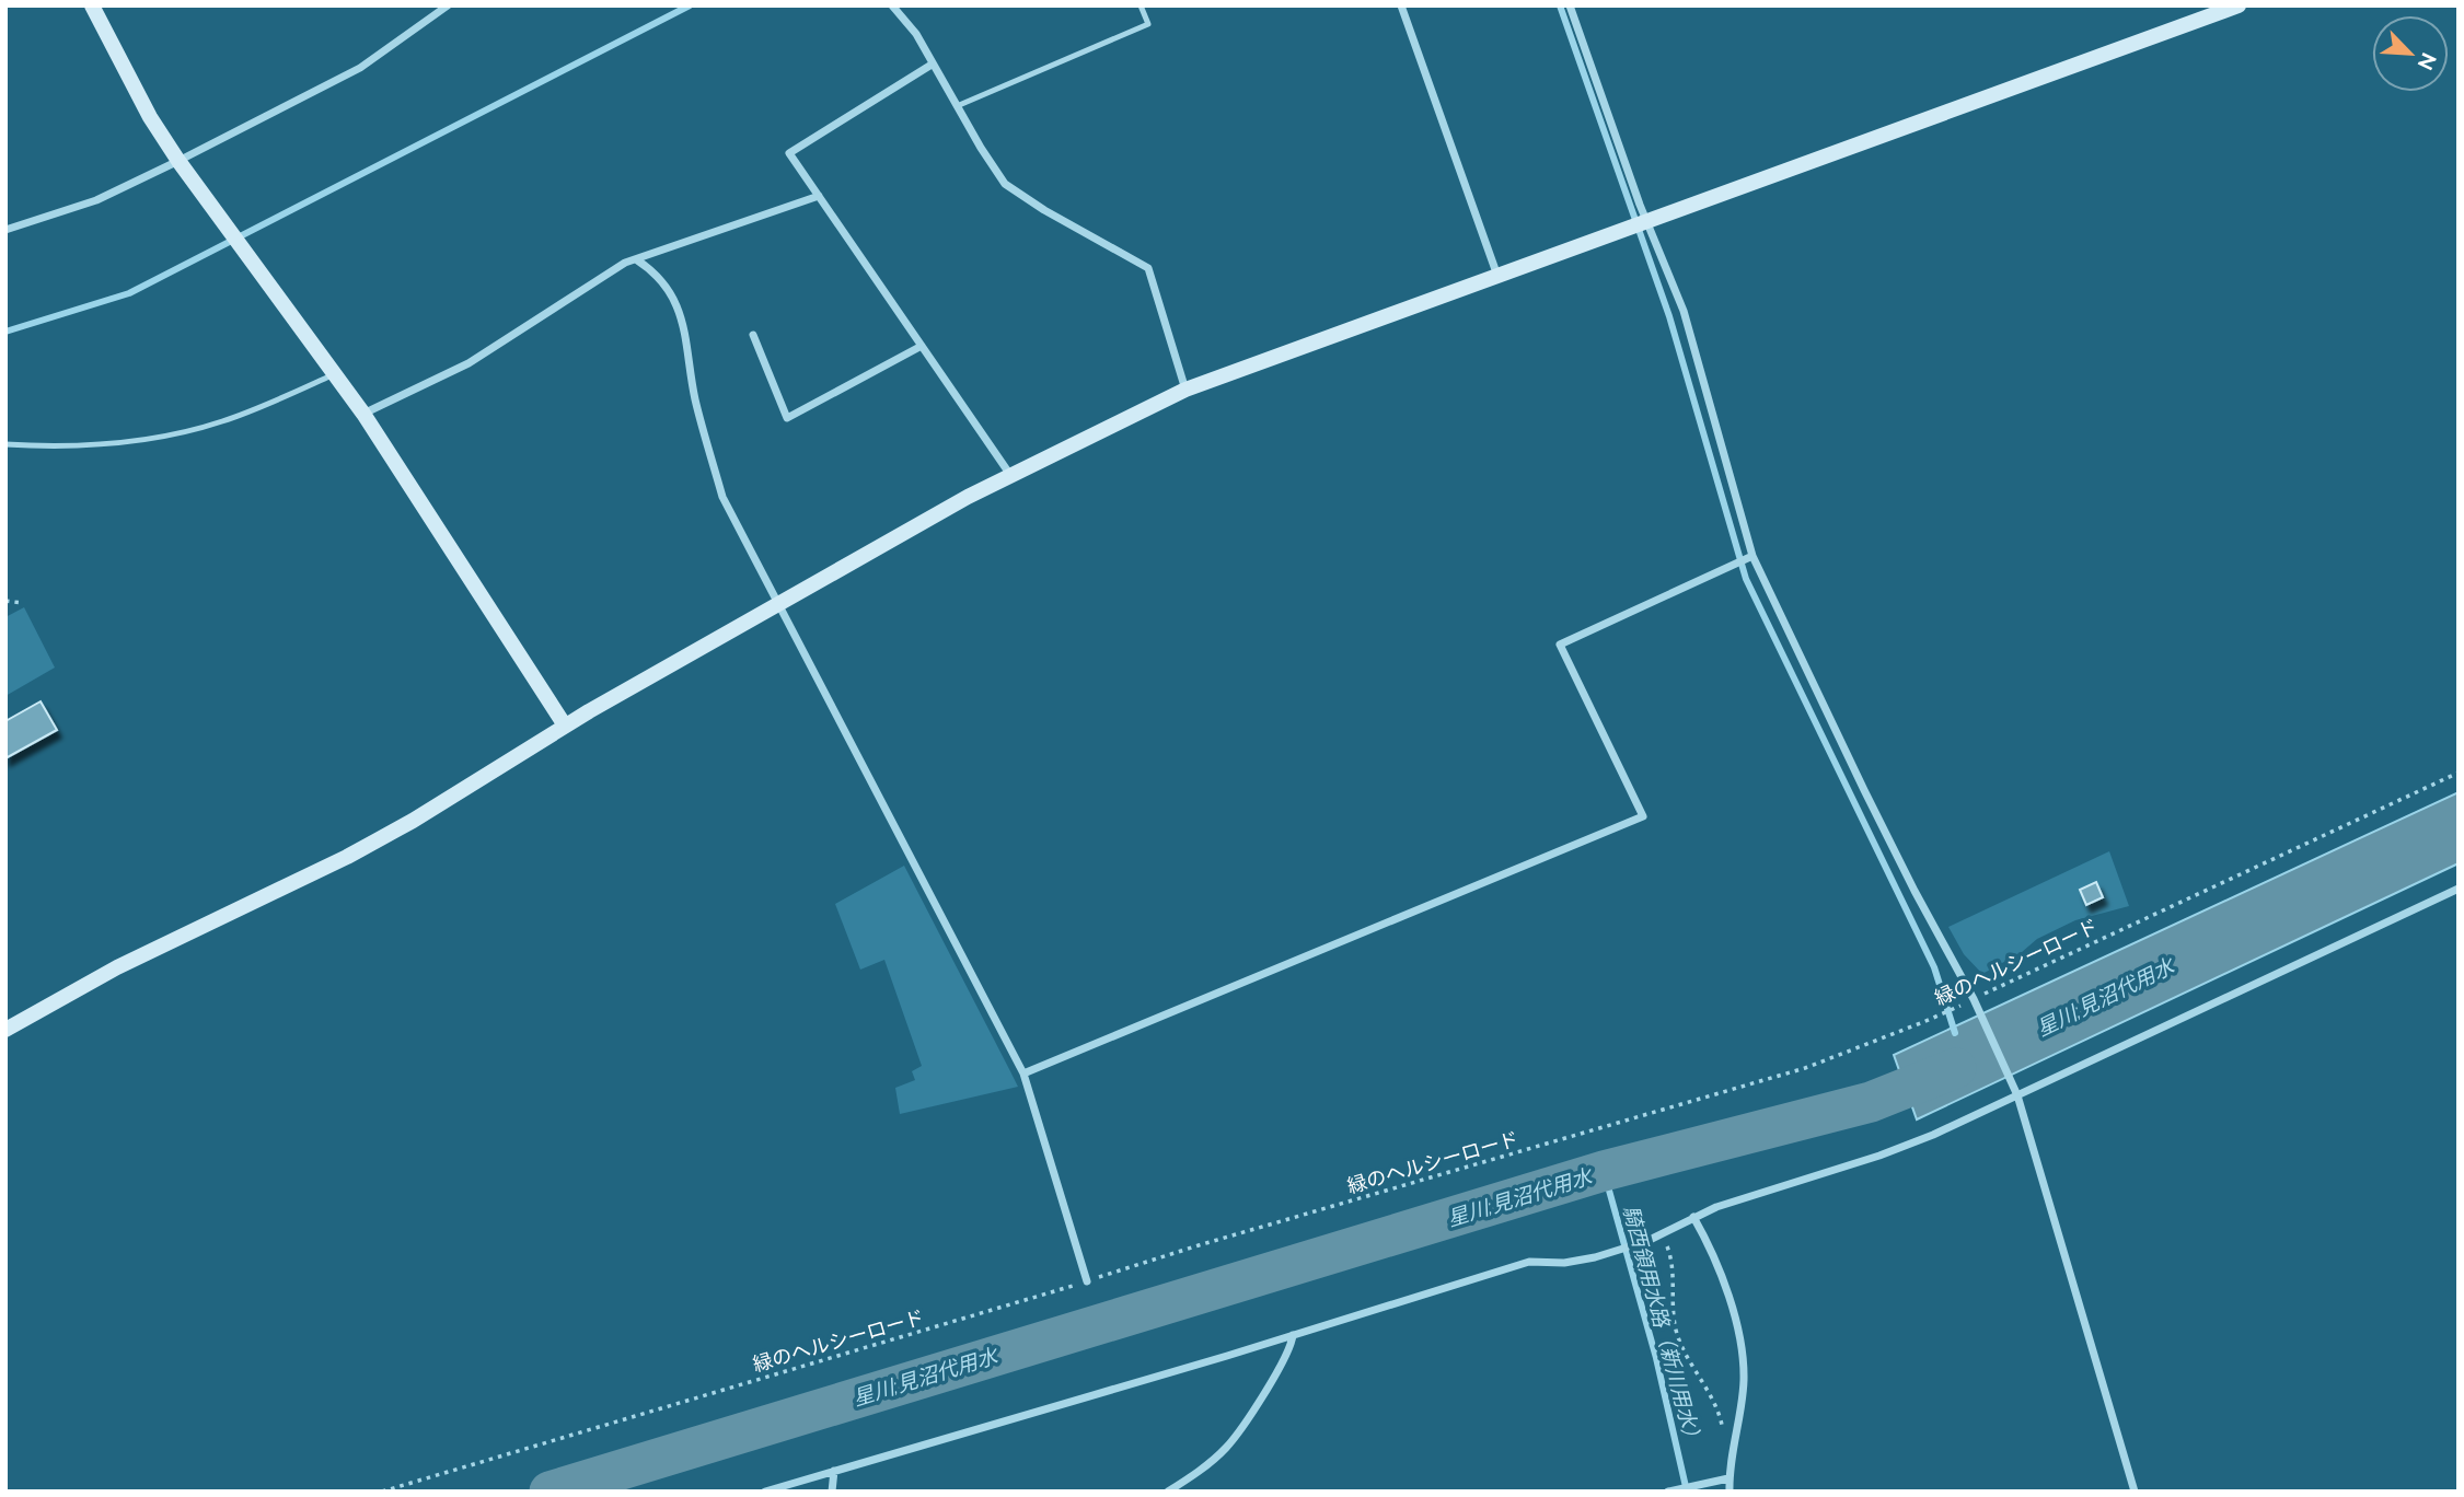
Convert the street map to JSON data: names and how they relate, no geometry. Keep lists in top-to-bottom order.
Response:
{
  "streets": {
    "path": ["緑のヘルシーロード"]
  },
  "water": ["星川;見沼代用水", "騎西領用水路（新川用水）"],
  "north": "bottom right"
}
